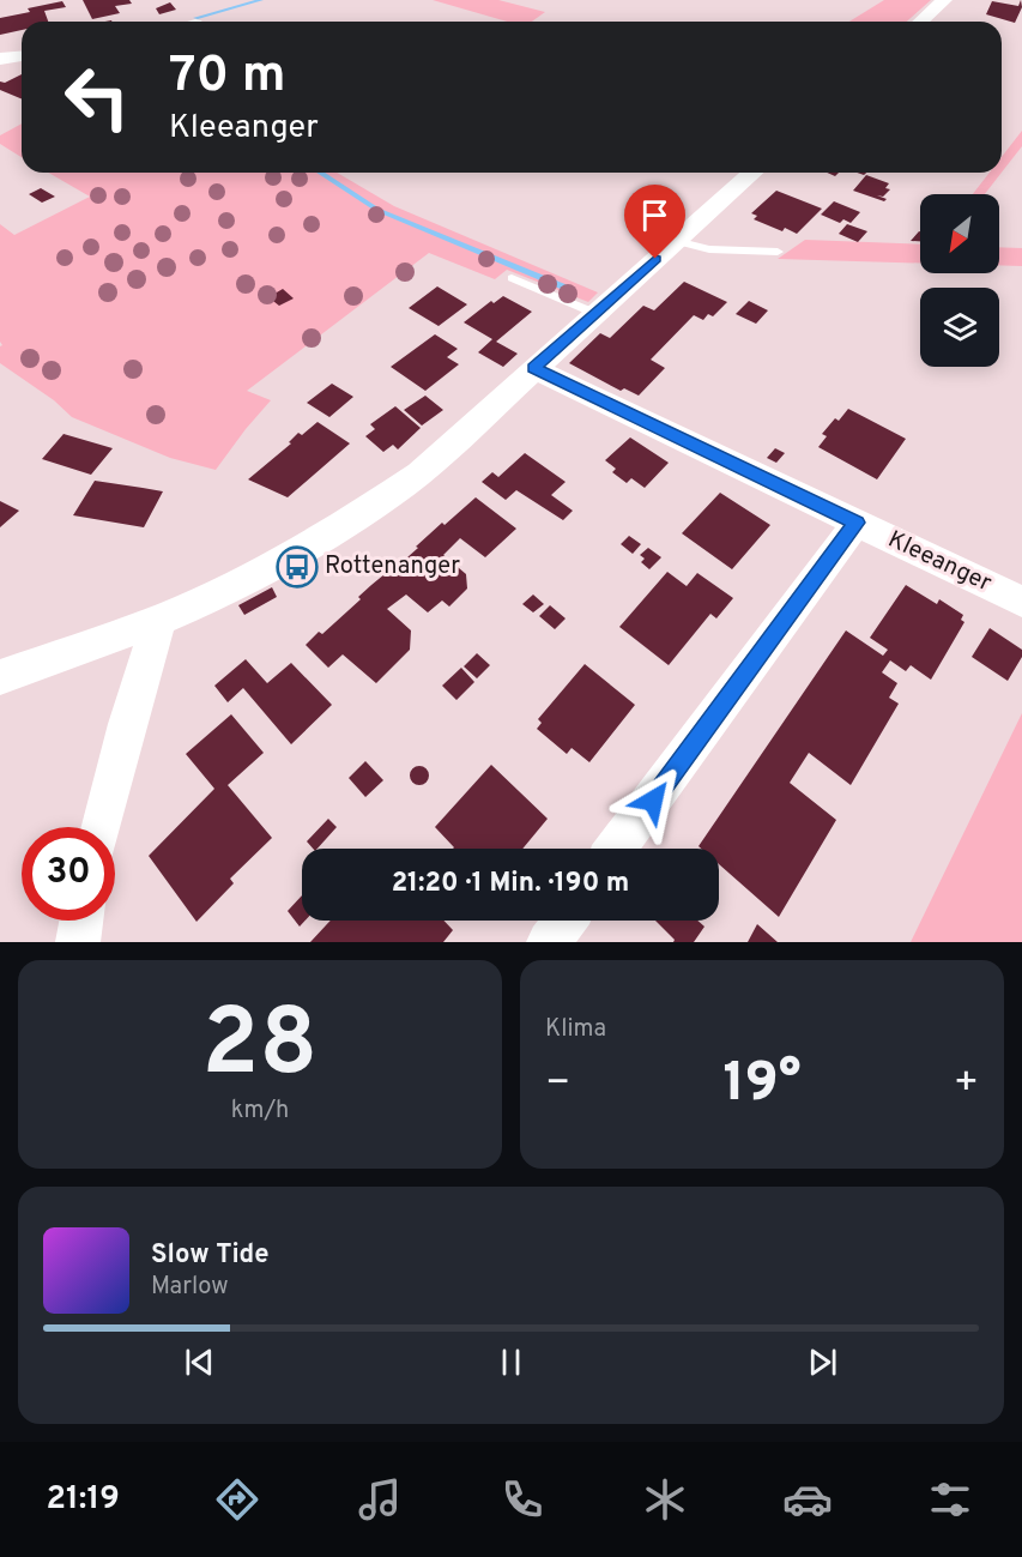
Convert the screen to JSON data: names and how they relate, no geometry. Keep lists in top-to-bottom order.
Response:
{
  "streets": {
    "street": ["Kleeanger"]
  },
  "places": {
    "bus stop": ["Rottenanger"]
  },
  "north": "bottom left",
  "page": {
    "turn": ["70 m", "Kleeanger"],
    "limit": "30",
    "trip": "21:20 · 1 Min. · 190 m",
    "tile": [
      ["28", "km/h"],
      "Klima"
    ],
    "heat": ["−", "19°", "+"],
    "song": ["Slow Tide", "Marlow"],
    "tabs": "21:19"
  }
}
